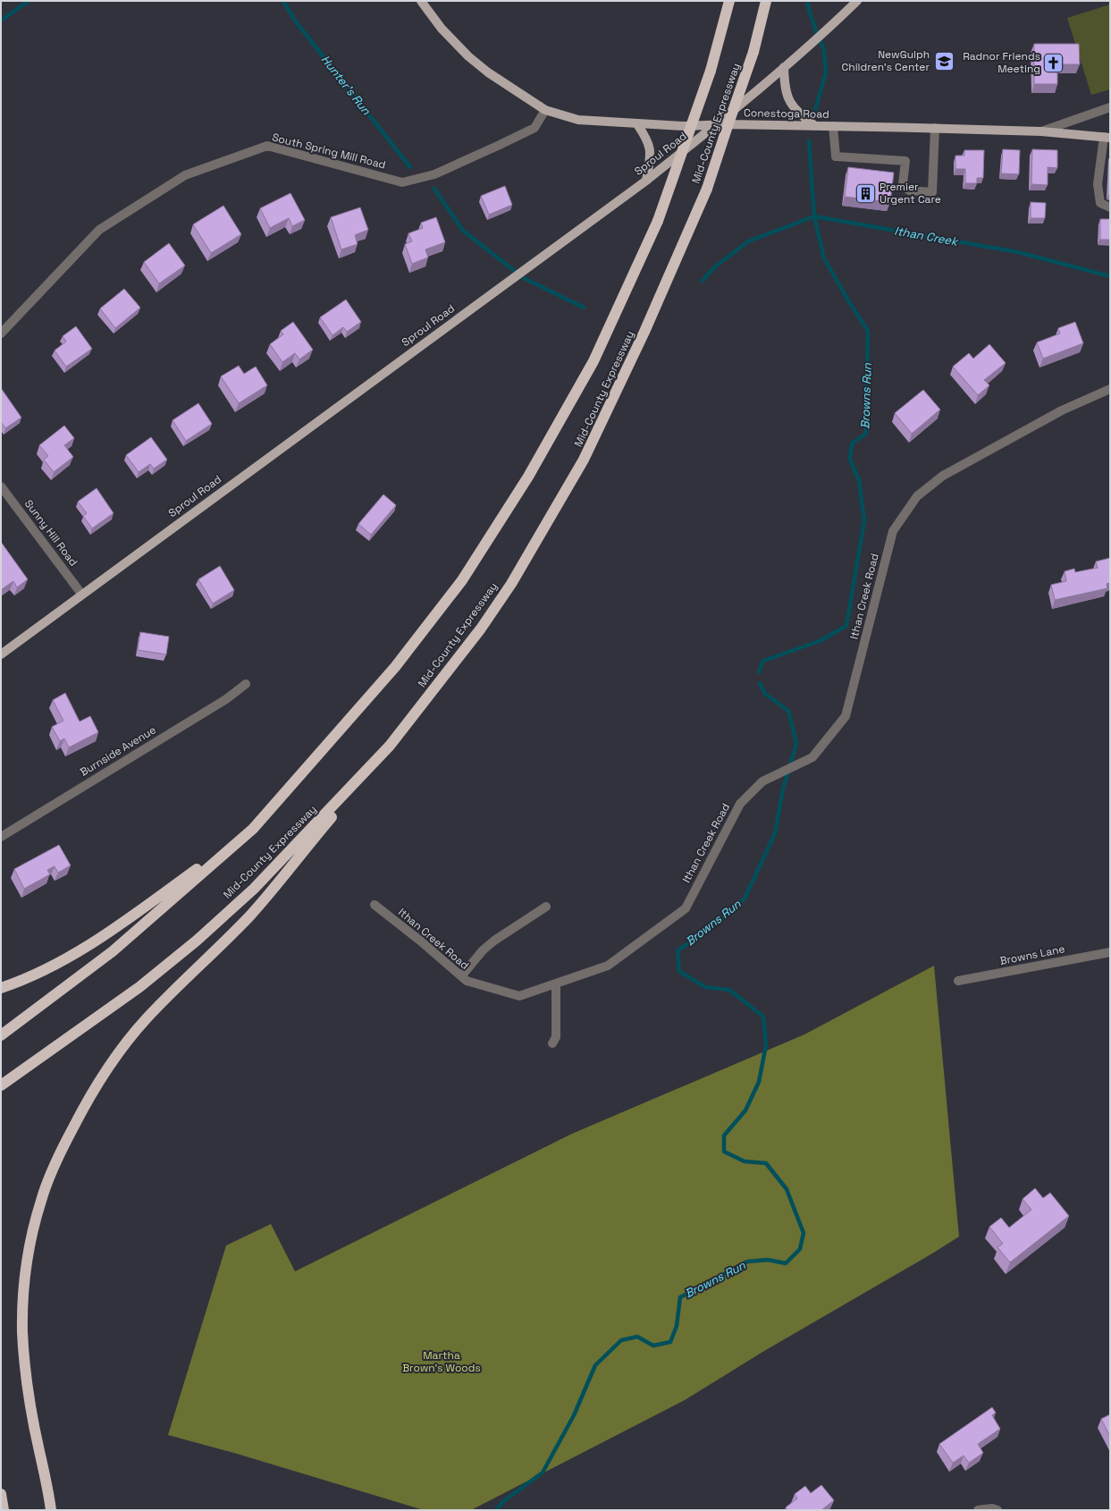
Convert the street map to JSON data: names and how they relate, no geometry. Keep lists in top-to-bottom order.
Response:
{
  "streets": {
    "highway": ["Mid-County Expressway"],
    "main road": ["Conestoga Road", "Sproul Road"],
    "street": [
      "South Spring Mill Road",
      "Sunny Hill Road",
      "Ithan Creek Road",
      "Burnside Avenue",
      "Browns Lane"
    ]
  },
  "crossings": [
    ["Conestoga Road", "South Spring Mill Road"],
    ["Conestoga Road", "Sproul Road"],
    ["Sproul Road", "Sunny Hill Road"]
  ],
  "water": ["Hunter's Run", "Ithan Creek", "Browns Run"],
  "parks": ["Martha Brown's Woods"],
  "places": {
    "school or university": ["NewGulph Children's Center"],
    "church": ["Radnor Friends Meeting"],
    "building": ["Premier Urgent Care"]
  }
}
